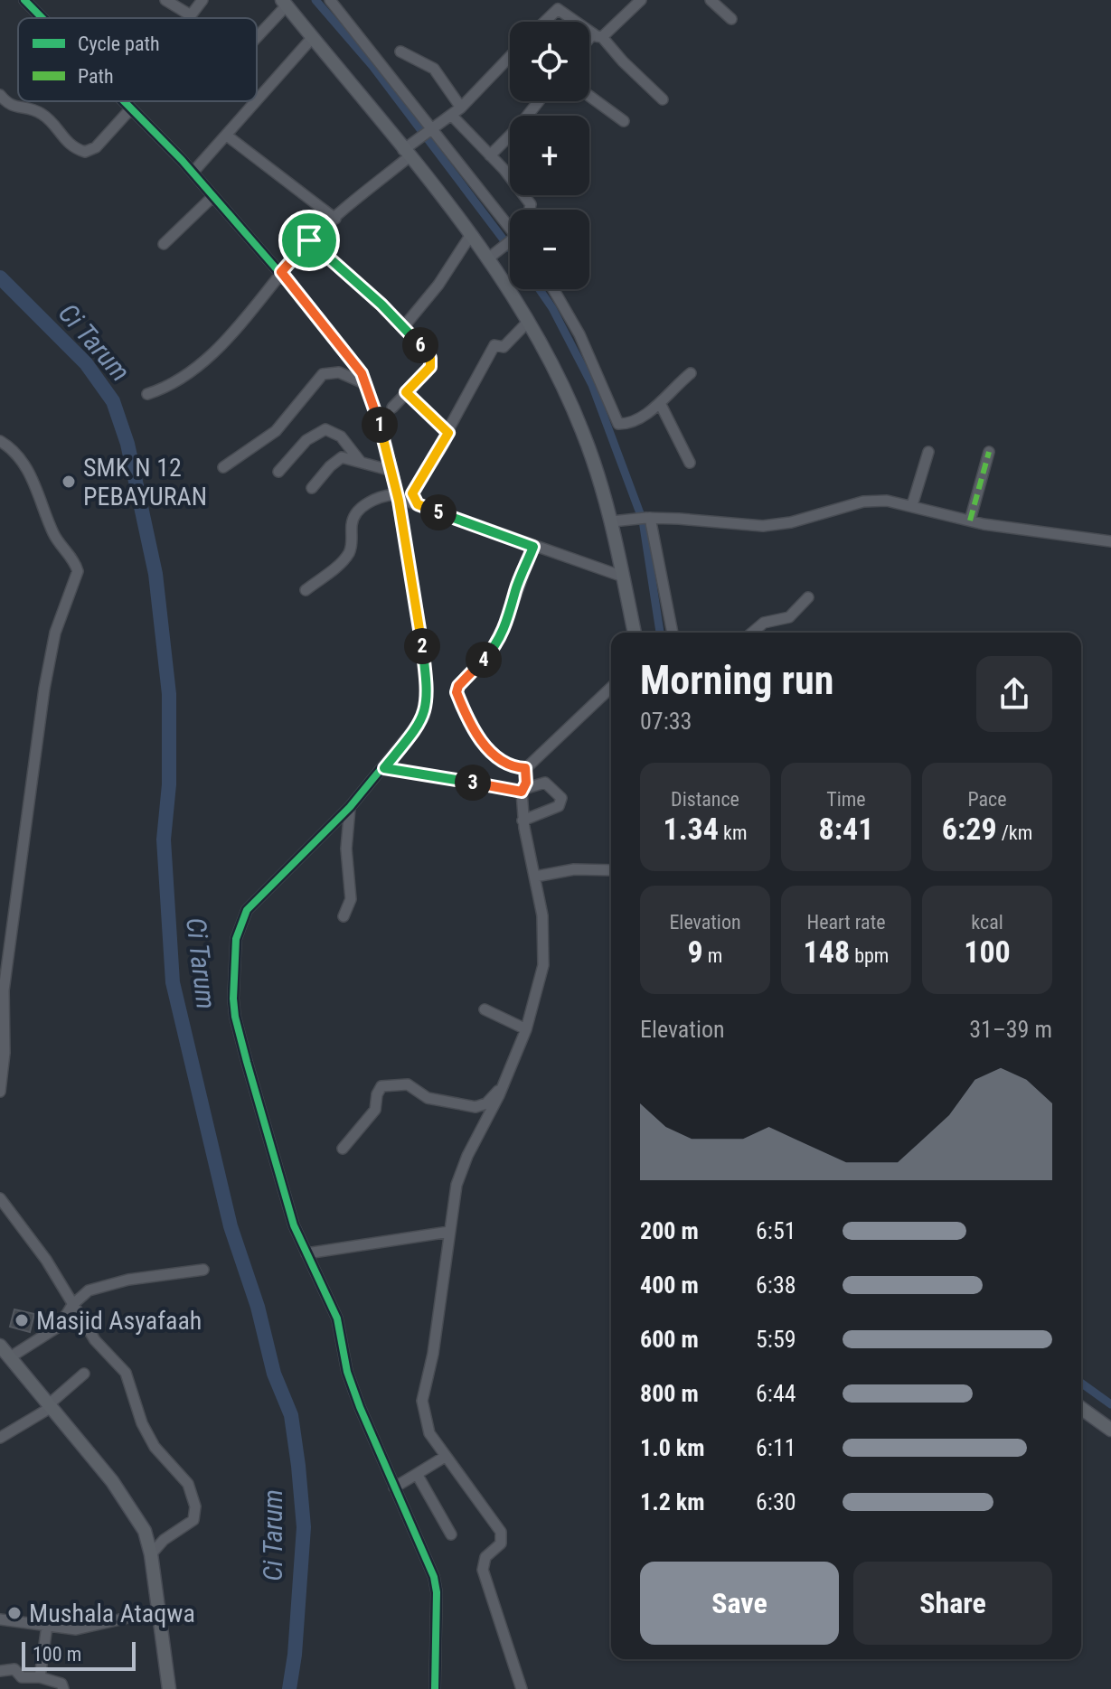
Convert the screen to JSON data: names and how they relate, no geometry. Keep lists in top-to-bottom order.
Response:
{
  "water": ["Ci Tarum"],
  "places": ["SMK N 12 PEBAYURAN", "Masjid Asyafaah", "Mushala Ataqwa"],
  "legend": ["Cycle path", "Path"],
  "scale_bar": "100 m",
  "page": {
    "map_buttons": ["+", "−"],
    "pins": [
      "6",
      "1",
      "5",
      "2",
      "4",
      "3"
    ],
    "heading": ["Morning run", "07:33"],
    "stats": [
      ["Distance", "1.34 km"],
      ["Time", "8:41"],
      ["Pace", "6:29 /km"],
      ["Elevation", "9 m"],
      ["Heart rate", "148 bpm"],
      ["kcal", "100"]
    ],
    "chart": ["Elevation", "31–39 m"],
    "list": [
      {
        "name": "200 m",
        "note": "6:51"
      },
      {
        "name": "400 m",
        "note": "6:38"
      },
      {
        "name": "600 m",
        "note": "5:59"
      },
      {
        "name": "800 m",
        "note": "6:44"
      },
      {
        "name": "1.0 km",
        "note": "6:11"
      },
      {
        "name": "1.2 km",
        "note": "6:30"
      }
    ],
    "buttons": ["Save", "Share"],
    "scale": "100 m"
  }
}
